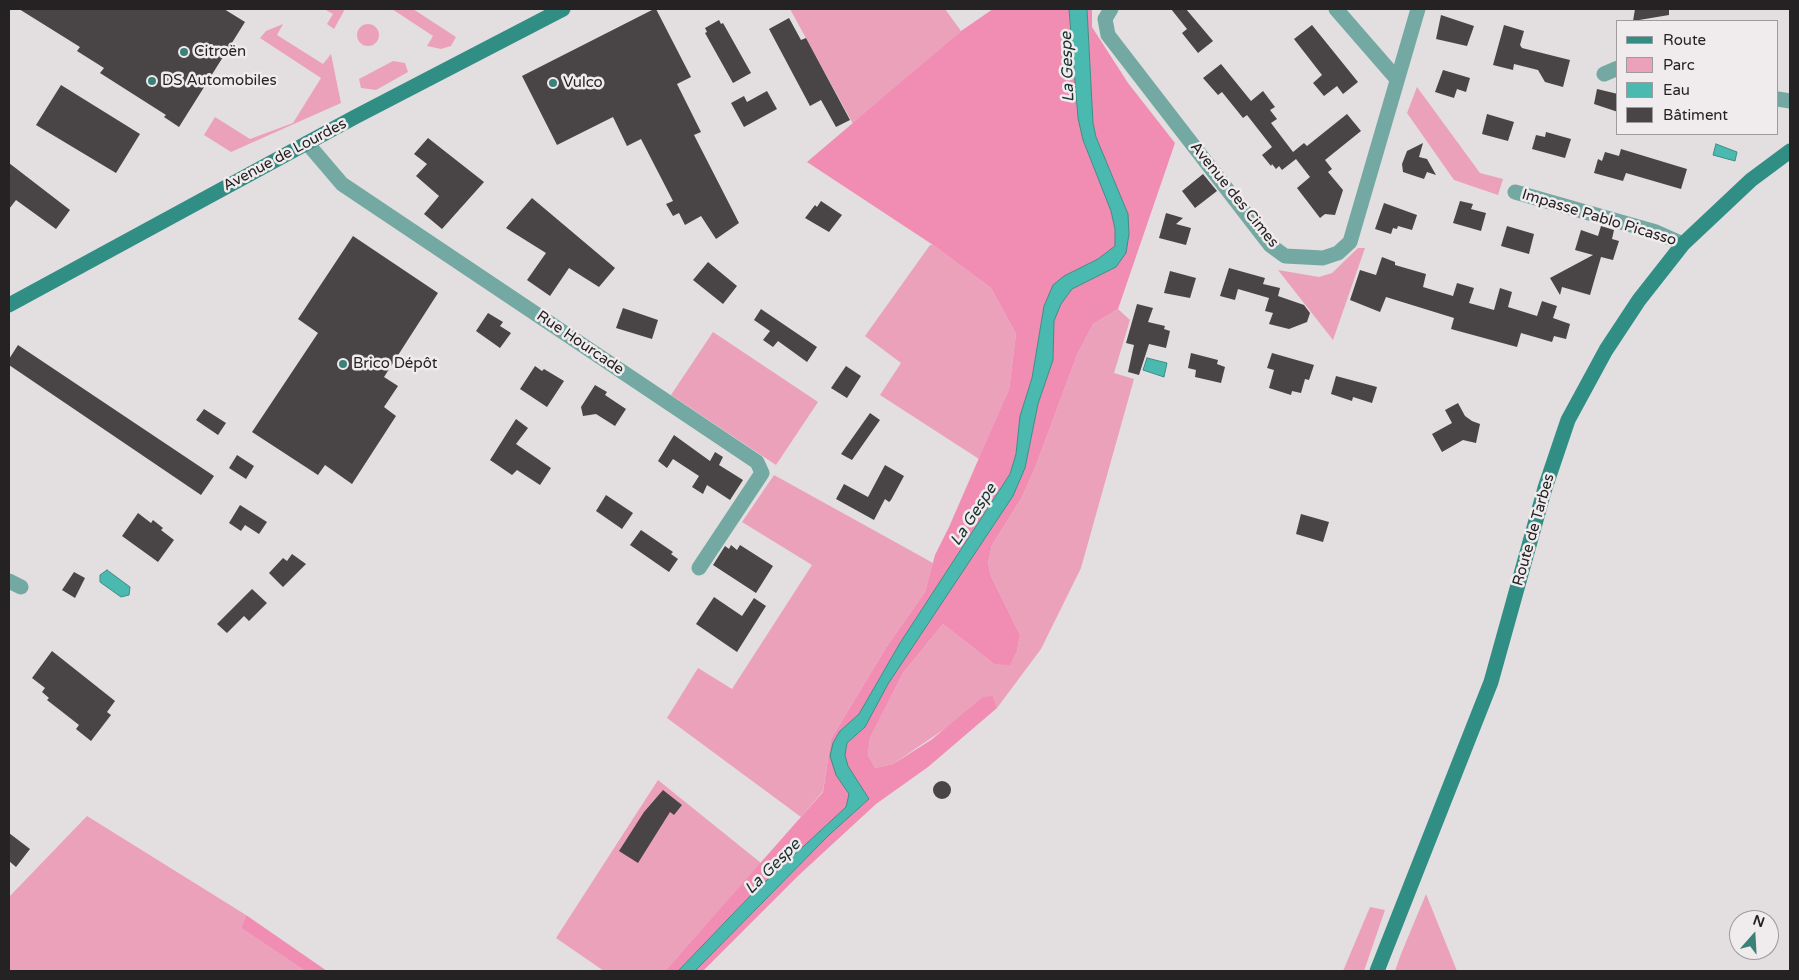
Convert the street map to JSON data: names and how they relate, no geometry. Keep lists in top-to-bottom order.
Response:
{
  "streets": {
    "street": [
      "Avenue de Lourdes",
      "Avenue des Cimes",
      "Impasse Pablo Picasso",
      "Rue Hourcade",
      "Route de Tarbes"
    ]
  },
  "crossings": [
    ["Avenue de Lourdes", "Rue Hourcade"],
    ["Impasse Pablo Picasso", "Route de Tarbes"]
  ],
  "water": ["La Gespe"],
  "places": [
    "Citroën",
    "DS Automobiles",
    "Vulco",
    "Brico Dépôt"
  ],
  "legend": [
    "Route",
    "Parc",
    "Eau",
    "Bâtiment"
  ],
  "north": "top"
}
